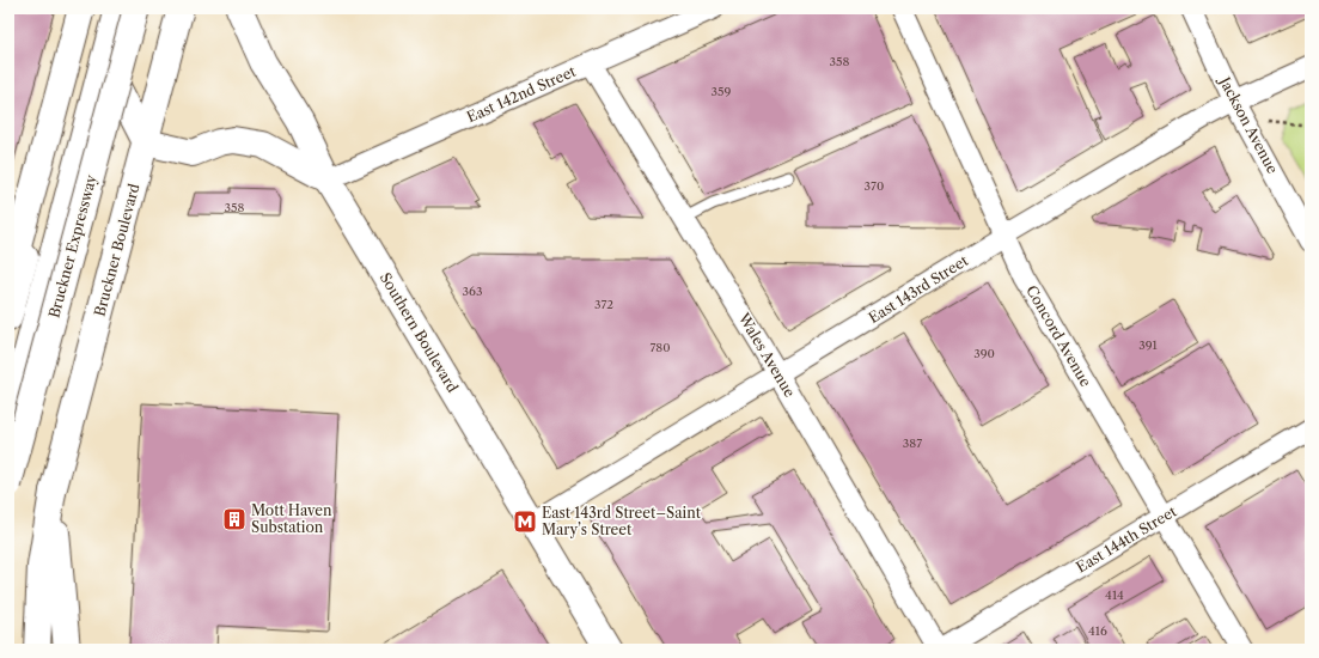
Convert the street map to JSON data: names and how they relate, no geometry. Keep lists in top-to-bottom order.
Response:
{
  "streets": {
    "main road": ["Bruckner Expressway", "Bruckner Boulevard", "Southern Boulevard"],
    "street": [
      "East 142nd Street",
      "Jackson Avenue",
      "East 143rd Street",
      "Concord Avenue",
      "Wales Avenue",
      "East 144th Street"
    ]
  },
  "crossings": [
    ["East 142nd Street", "Southern Boulevard"],
    ["East 142nd Street", "Wales Avenue"],
    ["Jackson Avenue", "East 143rd Street"],
    ["East 143rd Street", "Southern Boulevard"],
    ["East 143rd Street", "Concord Avenue"],
    ["East 143rd Street", "Wales Avenue"],
    ["Concord Avenue", "East 144th Street"],
    ["Wales Avenue", "East 144th Street"]
  ],
  "places": {
    "building": ["Mott Haven Substation"],
    "metro station": ["East 143rd Street–Saint Mary’s Street"]
  },
  "house_numbers": [
    "358",
    "359",
    "370",
    "358",
    "363",
    "372",
    "391",
    "780",
    "390",
    "387",
    "414",
    "416"
  ]
}
